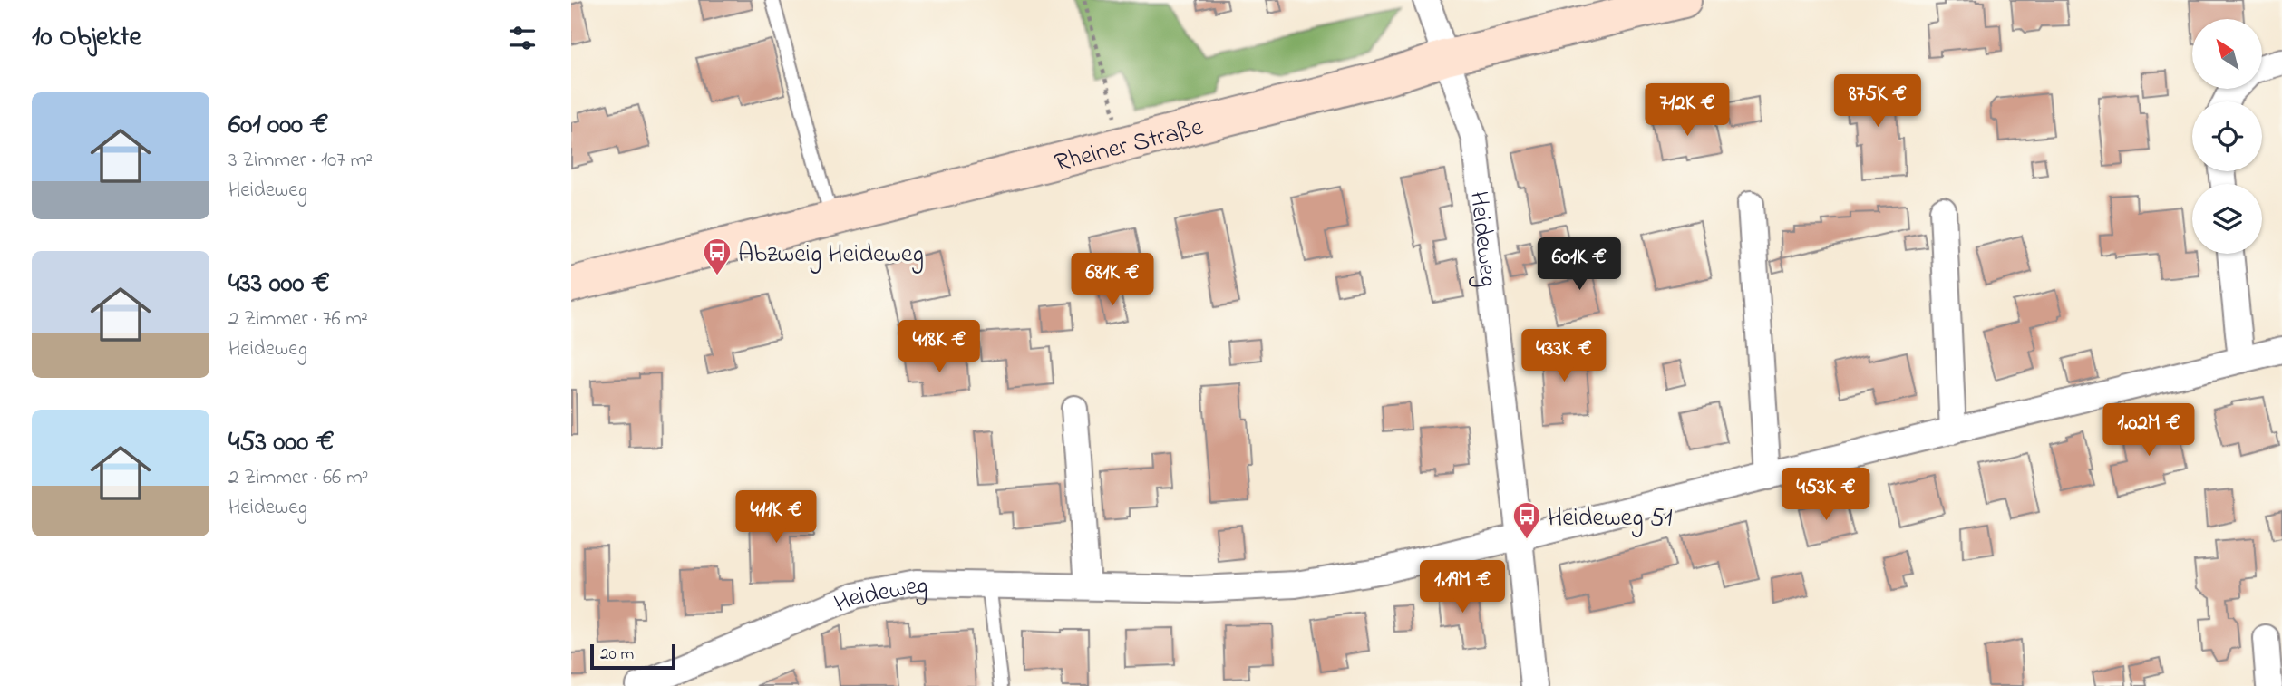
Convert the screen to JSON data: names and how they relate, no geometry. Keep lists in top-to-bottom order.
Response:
{
  "streets": {
    "main road": ["Rheiner Straße"],
    "street": ["Heideweg"]
  },
  "crossings": [
    ["Rheiner Straße", "Heideweg"]
  ],
  "places": {
    "bus stop": ["Abzweig Heideweg", "Heideweg 51"]
  },
  "scale_bar": "20 m",
  "north": "top left",
  "page": {
    "heading": "10 Objekte",
    "price": [
      "875K €",
      "712K €",
      "601K €",
      "681K €",
      "418K €",
      "433K €",
      "1.02M €",
      "453K €",
      "411K €",
      "1.19M €"
    ],
    "list": [
      {
        "name": "601 000 €",
        "note": "3 Zimmer · 107 m² · Heideweg"
      },
      {
        "name": "433 000 €",
        "note": "2 Zimmer · 76 m² · Heideweg"
      },
      {
        "name": "453 000 €",
        "note": "2 Zimmer · 66 m² · Heideweg"
      }
    ],
    "scale": "20 m"
  }
}
